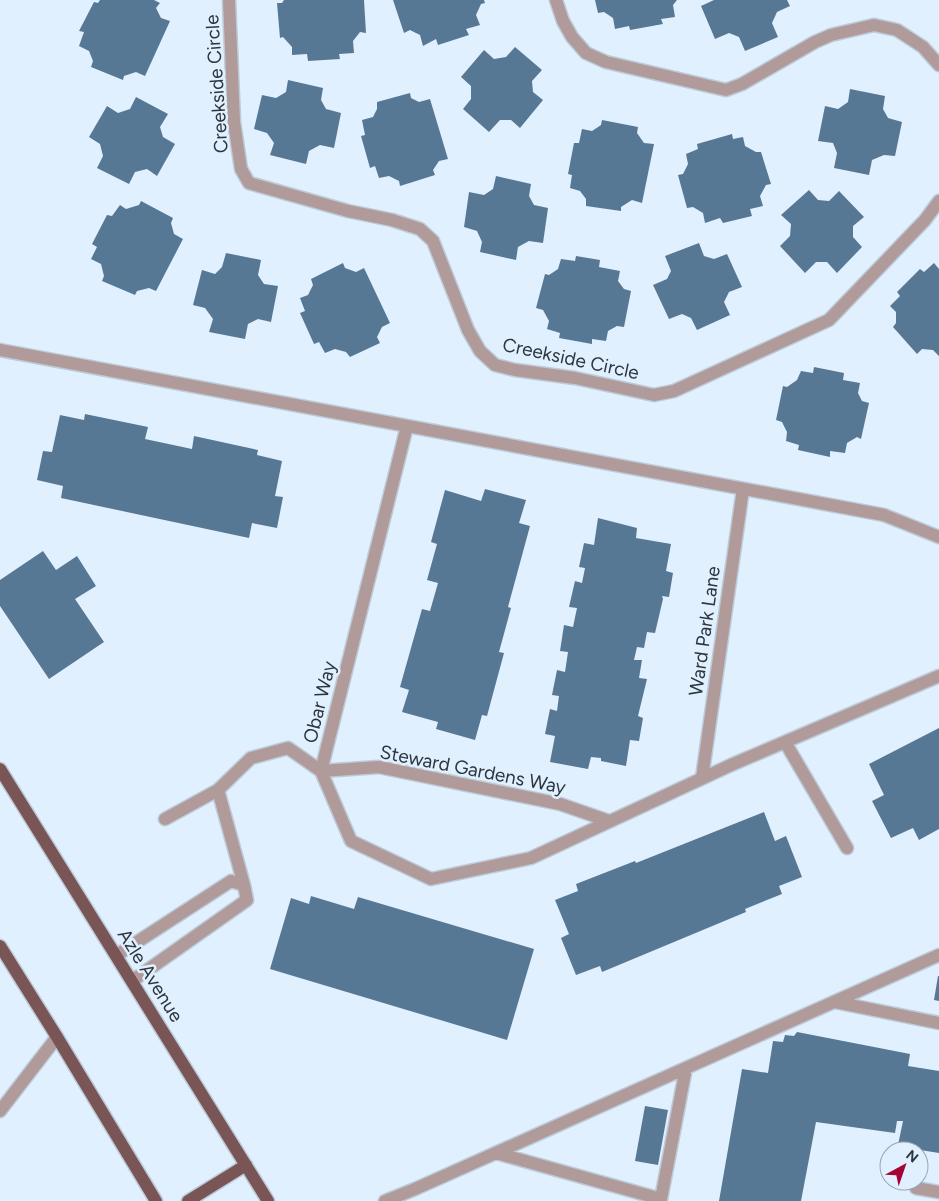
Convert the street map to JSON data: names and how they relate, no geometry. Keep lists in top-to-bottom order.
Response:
{
  "streets": {
    "main road": ["Azle Avenue"],
    "lane": [
      "Creekside Circle",
      "Ward Park Lane",
      "Obar Way",
      "Steward Gardens Way"
    ]
  },
  "crossings": [
    ["Obar Way", "Steward Gardens Way"]
  ],
  "north": "top right"
}
